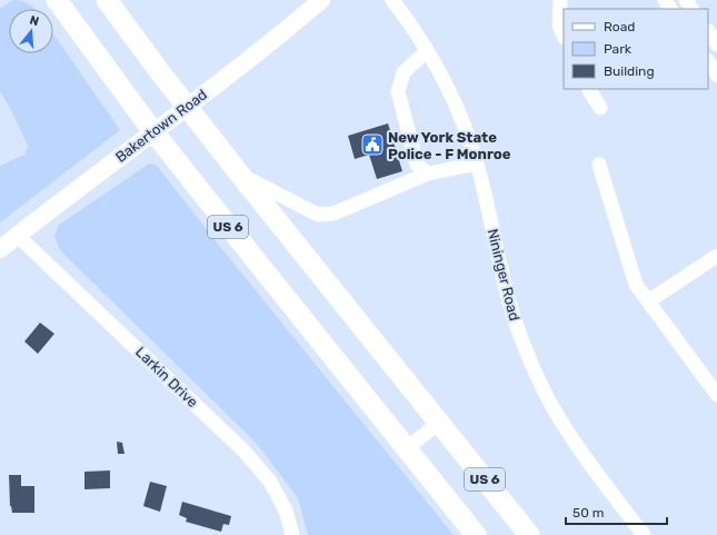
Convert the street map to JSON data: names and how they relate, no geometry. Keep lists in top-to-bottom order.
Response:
{
  "streets": {
    "highway": ["US 6"],
    "main road": ["Bakertown Road"],
    "street": ["Nininger Road", "Larkin Drive"]
  },
  "crossings": [
    ["Bakertown Road", "Larkin Drive"]
  ],
  "places": {
    "public building": ["New York State Police - F Monroe"]
  },
  "legend": ["Road", "Park", "Building"],
  "scale_bar": "50 m",
  "north": "top"
}
